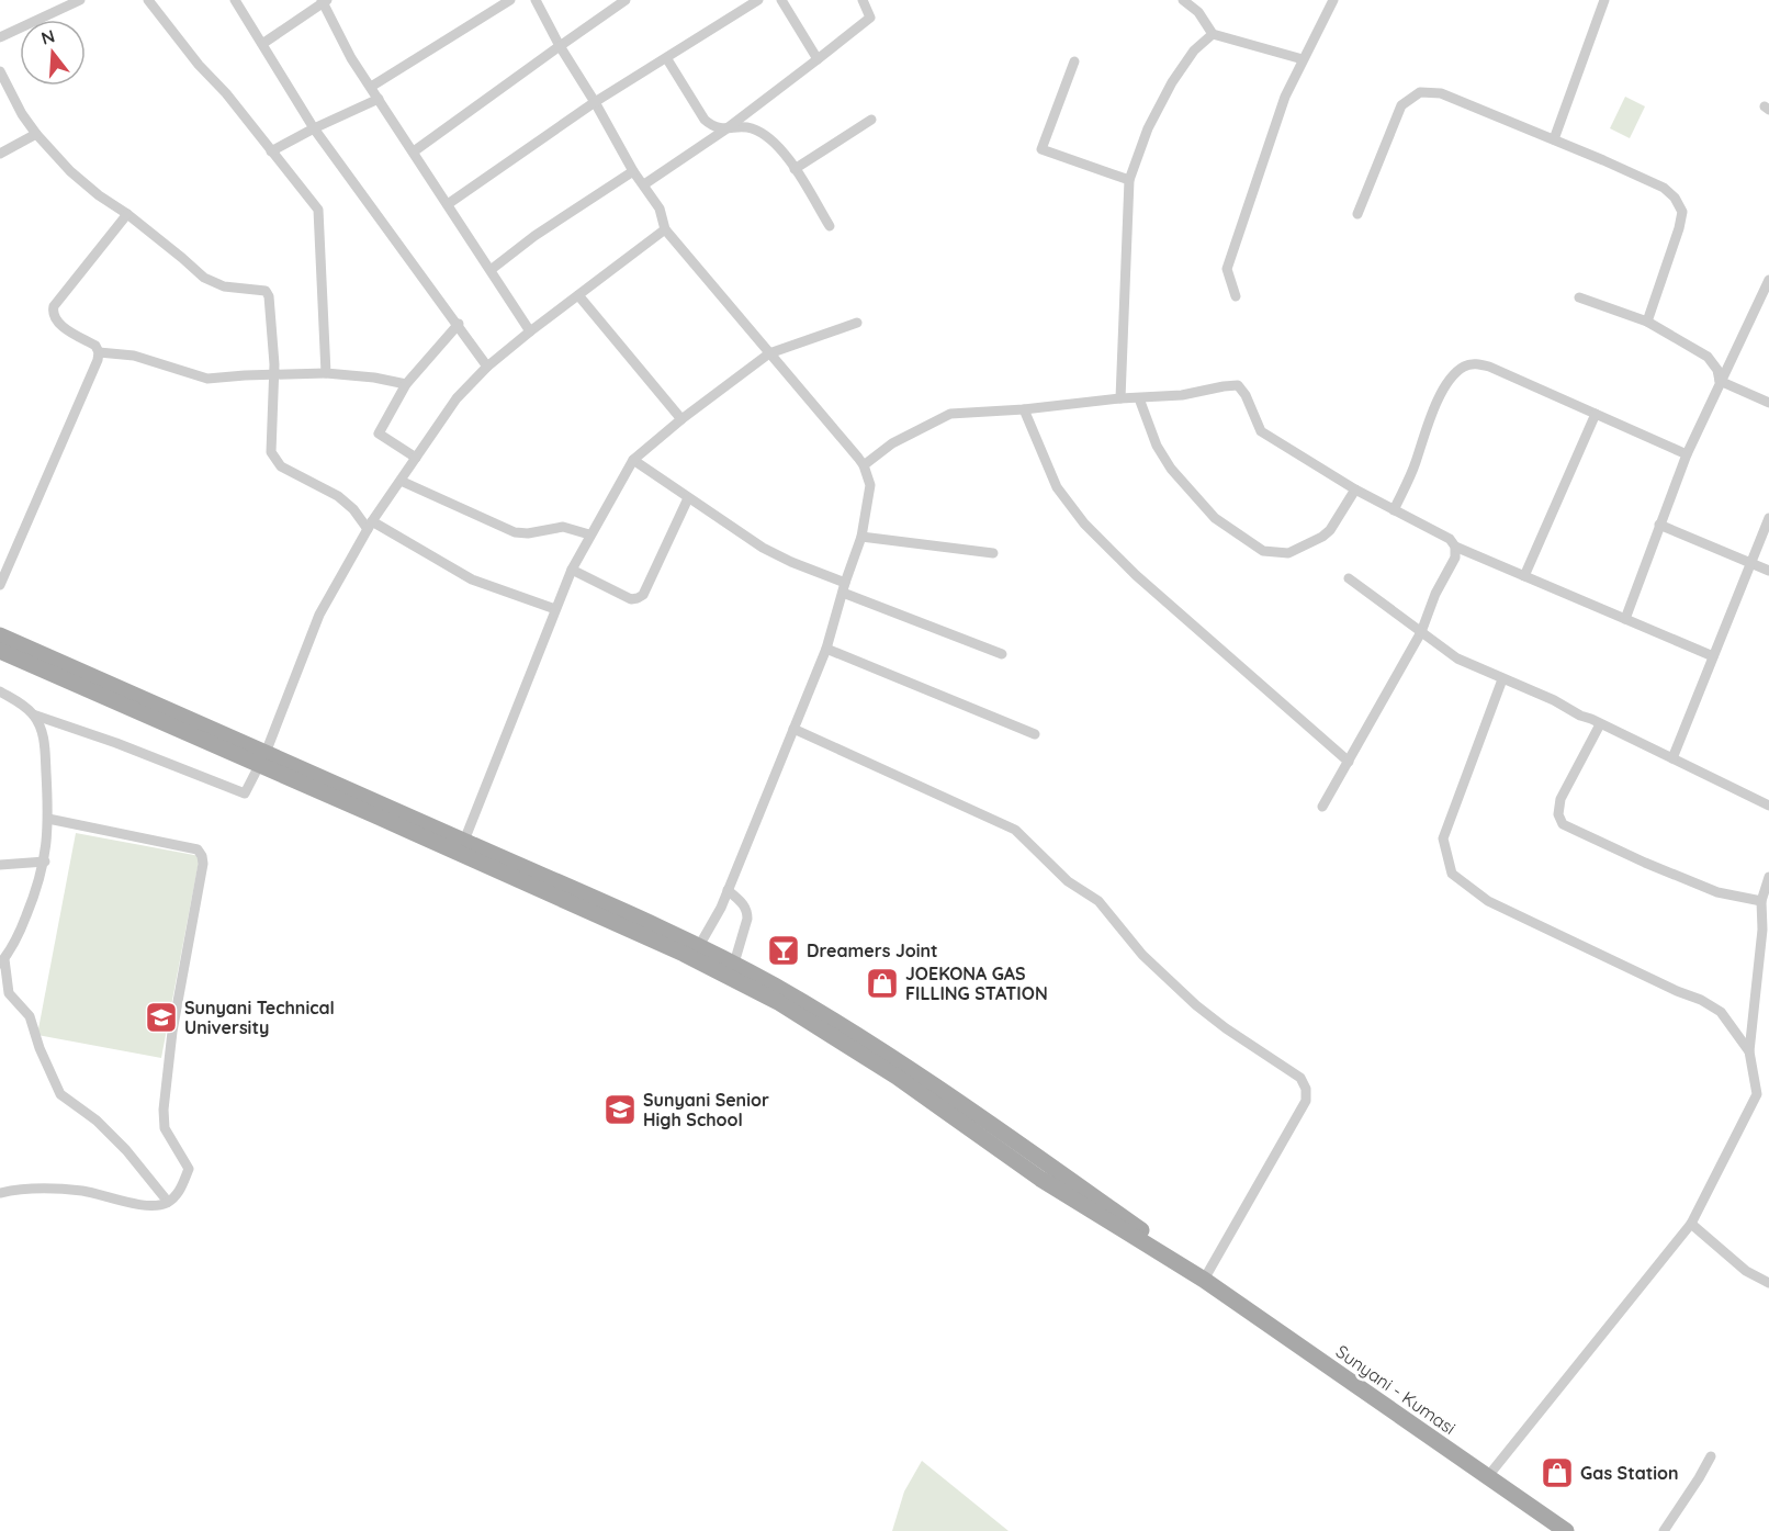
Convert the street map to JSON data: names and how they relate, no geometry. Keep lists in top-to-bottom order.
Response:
{
  "streets": {
    "main road": ["Sunyani - Kumasi"]
  },
  "places": {
    "bar": ["Dreamers Joint"],
    "shop": ["JOEKONA GAS FILLING STATION", "Gas Station"],
    "school or university": ["Sunyani Technical University", "Sunyani Senior High School"]
  },
  "north": "top"
}
